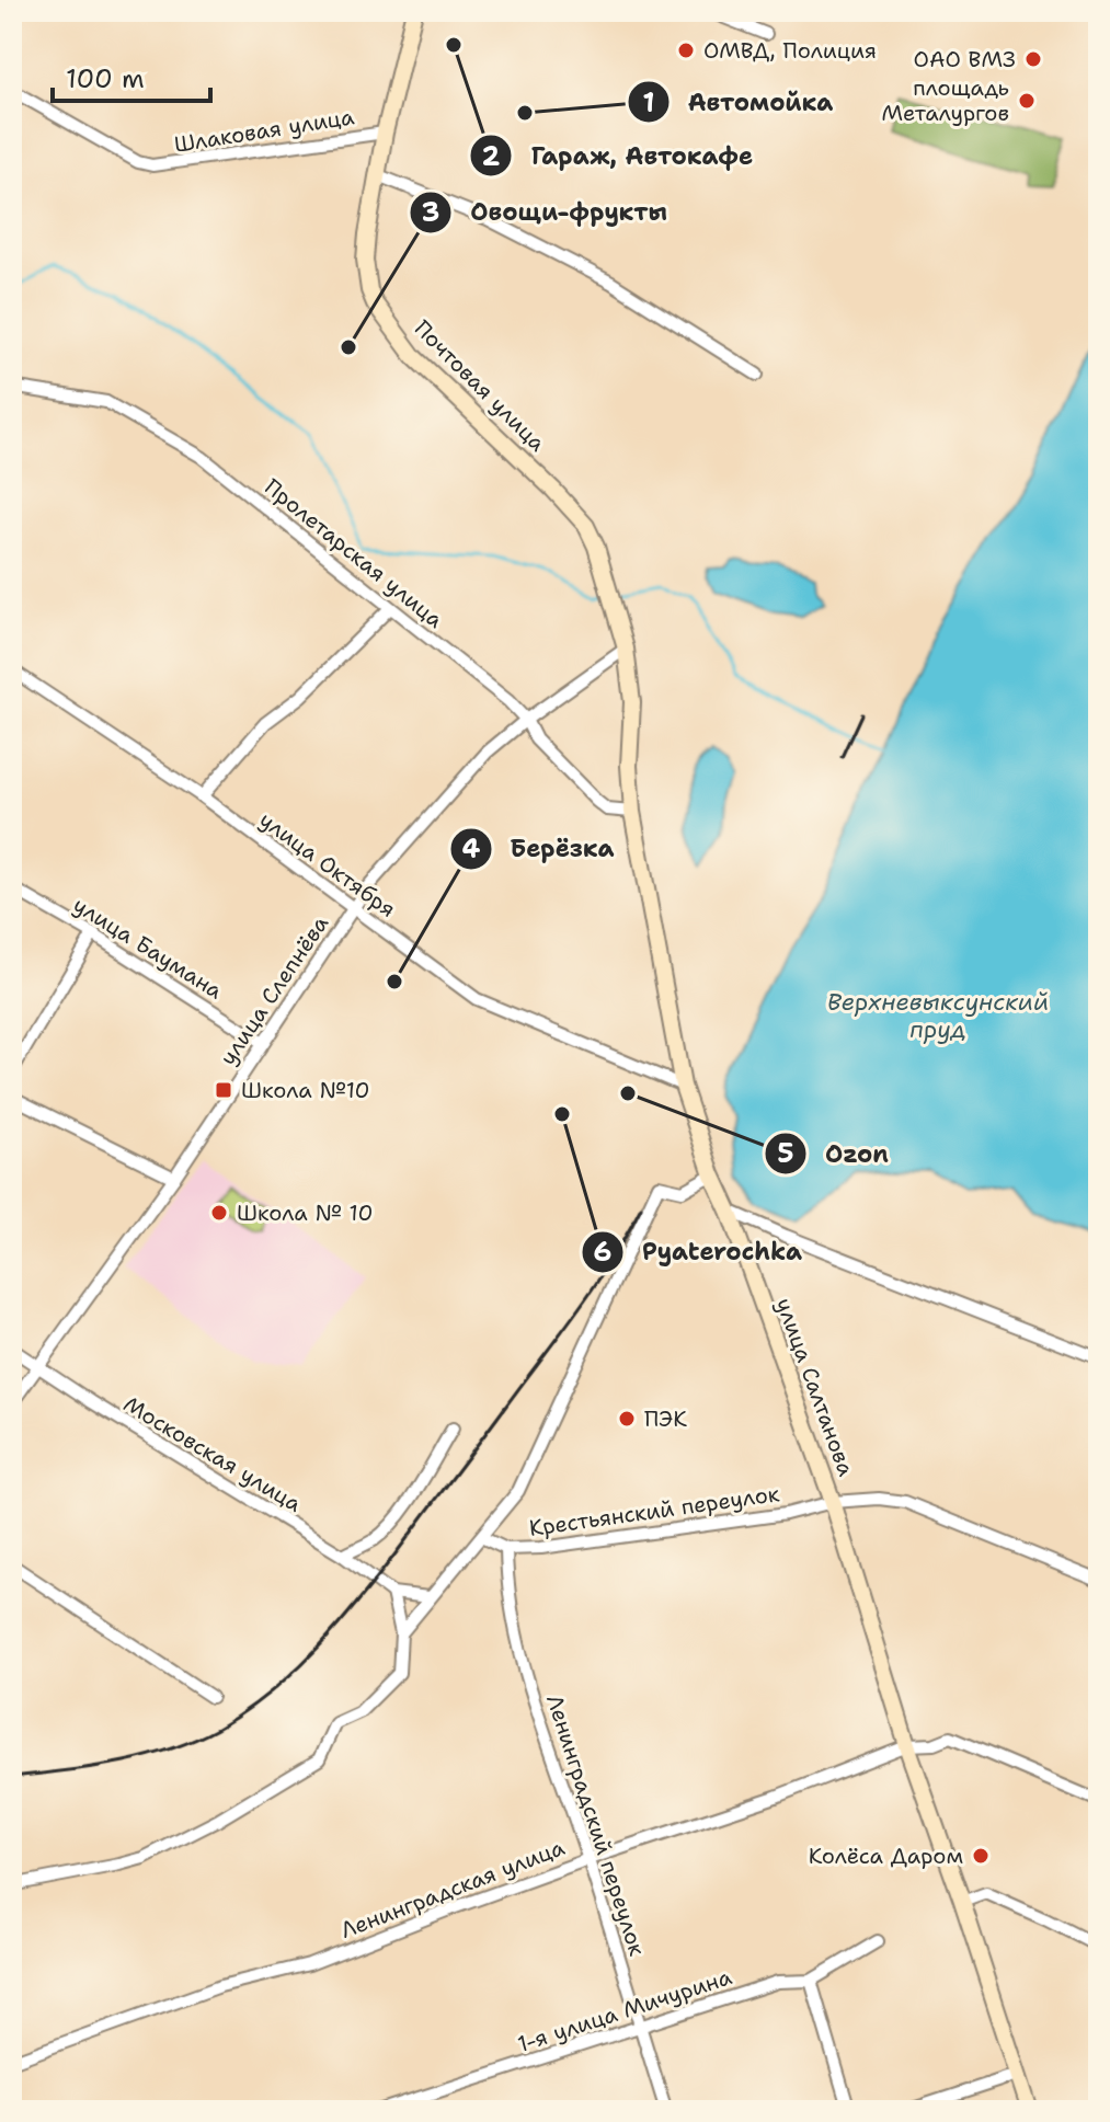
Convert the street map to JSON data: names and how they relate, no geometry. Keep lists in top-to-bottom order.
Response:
{
  "streets": {
    "main road": ["Почтовая улица", "улица Салтанова"],
    "street": [
      "Шлаковая улица",
      "Пролетарская улица",
      "улица Октября",
      "улица Баумана",
      "улица Слепнёва",
      "Московская улица",
      "Крестьянский переулок",
      "Ленинградский переулок",
      "Ленинградская улица",
      "1-я улица Мичурина"
    ]
  },
  "crossings": [
    ["Шлаковая улица", "Почтовая улица"],
    ["Почтовая улица", "улица Салтанова"],
    ["Пролетарская улица", "улица Слепнёва"],
    ["Пролетарская улица", "улица Салтанова"],
    ["улица Октября", "улица Слепнёва"],
    ["улица Октября", "улица Салтанова"],
    ["улица Баумана", "улица Слепнёва"],
    ["улица Слепнёва", "улица Салтанова"],
    ["улица Слепнёва", "Московская улица"],
    ["улица Салтанова", "Крестьянский переулок"],
    ["улица Салтанова", "Ленинградская улица"],
    ["Крестьянский переулок", "Ленинградский переулок"],
    ["Ленинградский переулок", "Ленинградская улица"],
    ["Ленинградский переулок", "1-я улица Мичурина"]
  ],
  "water": ["Верхневыксунский пруд"],
  "places": {
    "other": [
      "Гараж, Автокафе",
      "ОМВД, Полиция",
      "ОАО ВМЗ",
      "площадь Металургов",
      "Автомойка",
      "Овощи-фрукты",
      "Берёзка",
      "Ozon",
      "Pyaterochka",
      "Школа № 10",
      "ПЭК",
      "Колёса Даром"
    ],
    "transit": ["Школа №10"]
  },
  "scale_bar": "100 m"
}
